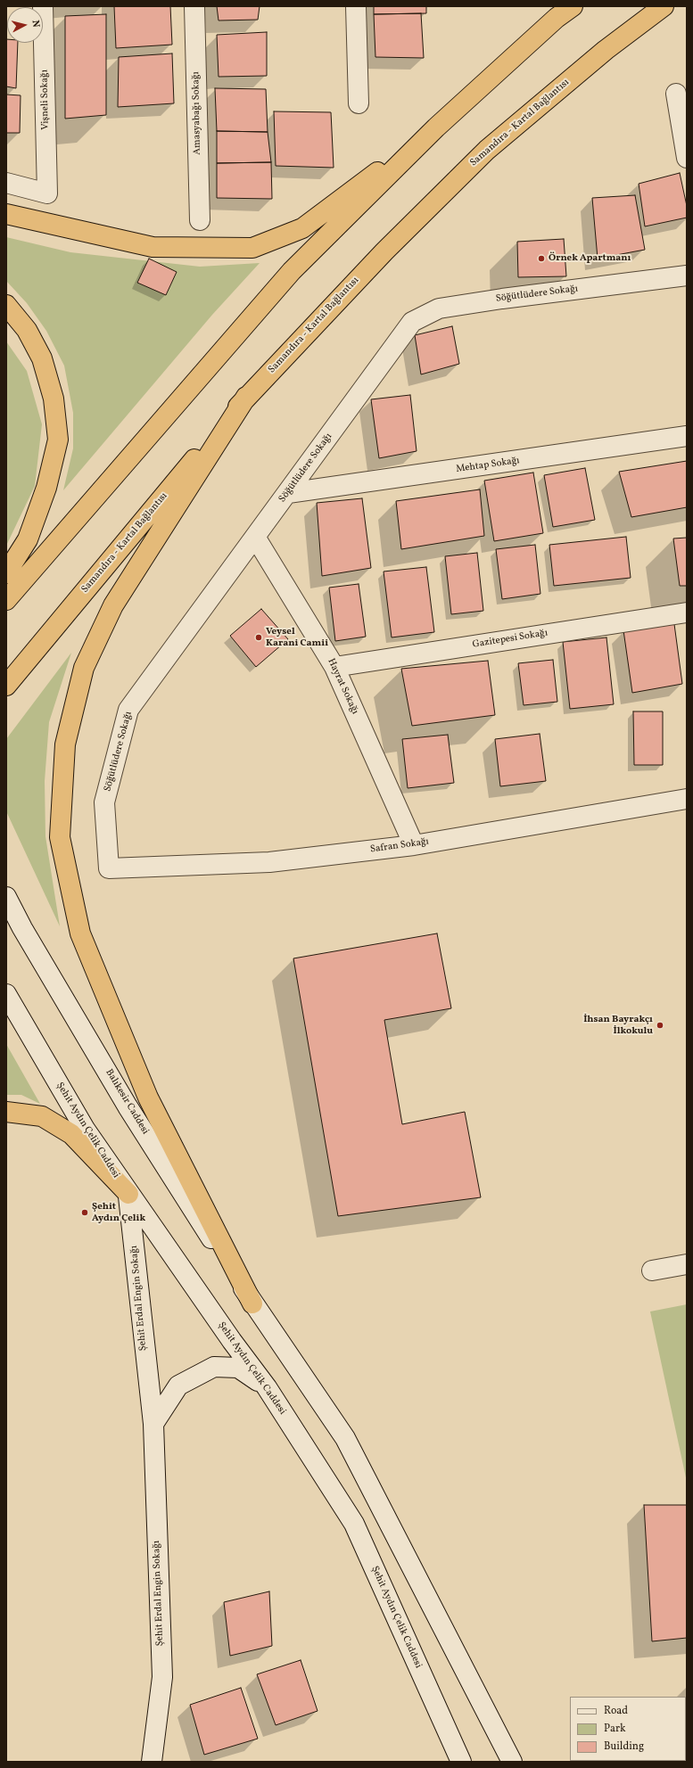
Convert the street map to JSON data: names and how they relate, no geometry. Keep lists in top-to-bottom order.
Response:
{
  "streets": {
    "highway": ["Samandıra - Kartal Bağlantısı"],
    "street": [
      "Vişneli Sokağı",
      "Amasyabağı Sokağı",
      "Söğütlüdere Sokağı",
      "Mehtap Sokağı",
      "Gazitepesi Sokağı",
      "Hayrat Sokağı",
      "Safran Sokağı",
      "Balıkesir Caddesi",
      "Şehit Aydın Çelik Caddesi",
      "Şehit Erdal Engin Sokağı"
    ]
  },
  "crossings": [
    ["Söğütlüdere Sokağı", "Mehtap Sokağı"],
    ["Söğütlüdere Sokağı", "Hayrat Sokağı"],
    ["Söğütlüdere Sokağı", "Safran Sokağı"],
    ["Gazitepesi Sokağı", "Hayrat Sokağı"],
    ["Hayrat Sokağı", "Safran Sokağı"],
    ["Şehit Aydın Çelik Caddesi", "Şehit Erdal Engin Sokağı"]
  ],
  "places": [
    "Örnek Apartmanı",
    "Veysel Karani Camii",
    "İhsan Bayrakçı İlkokulu",
    "Şehit Aydın Çelik"
  ],
  "legend": ["Road", "Park", "Building"],
  "north": "right"
}
